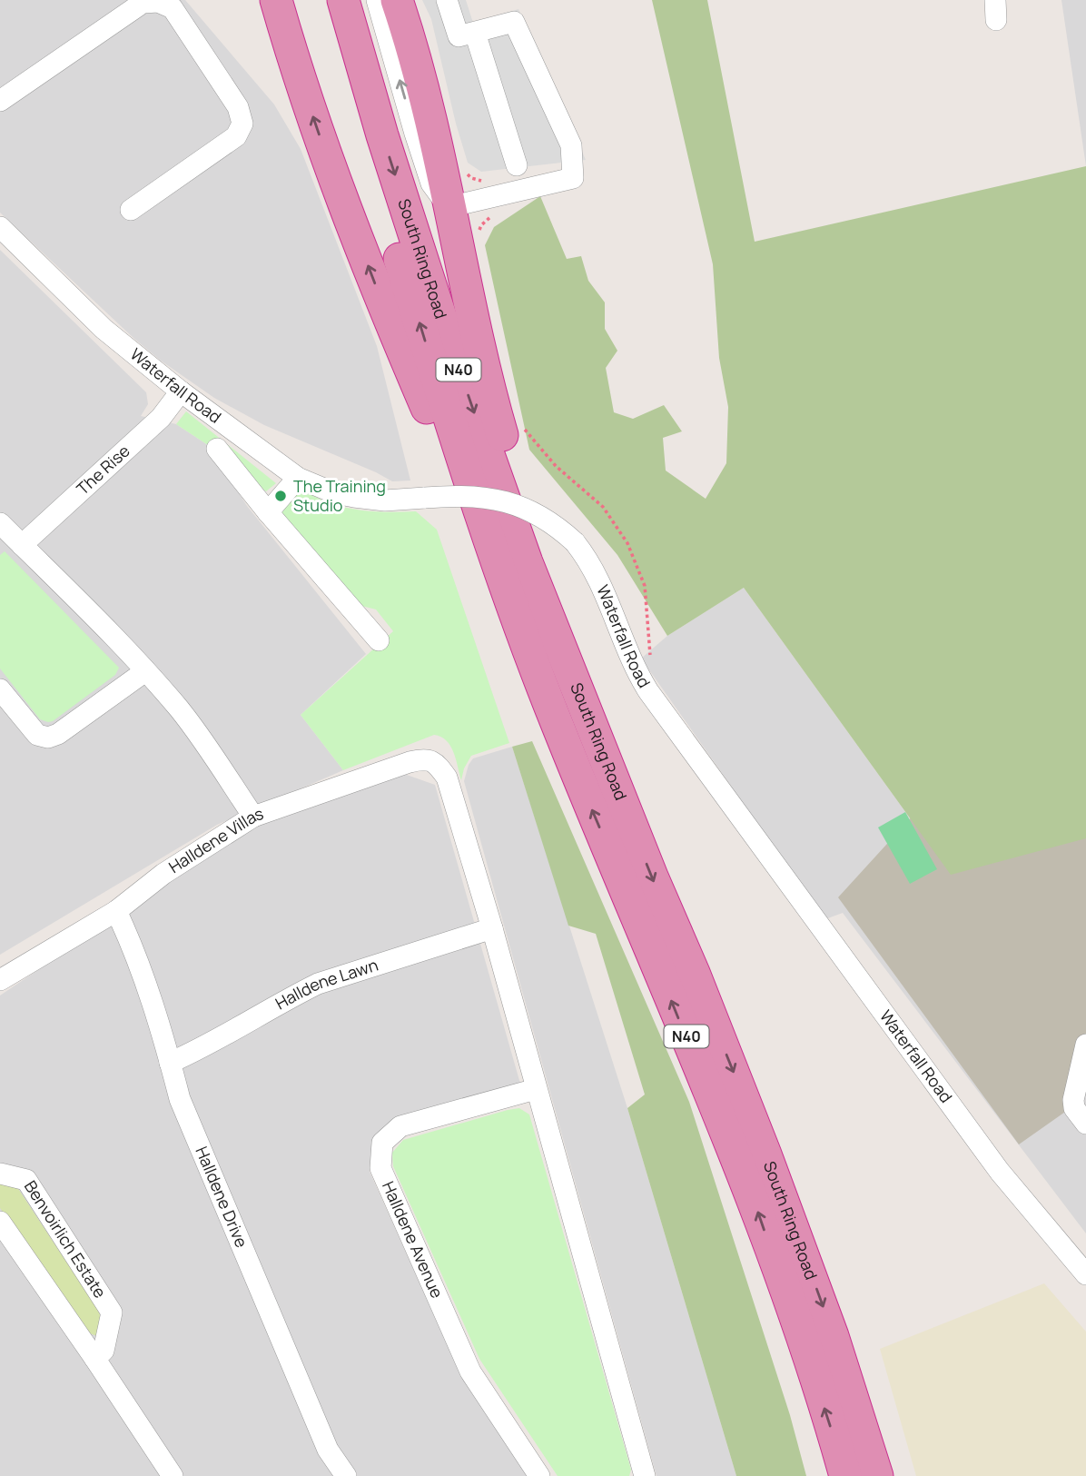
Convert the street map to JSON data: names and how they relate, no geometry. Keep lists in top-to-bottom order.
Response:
{
  "streets": {
    "highway": ["South Ring Road", "N40"],
    "street": [
      "Waterfall Road",
      "The Rise",
      "Halldene Villas",
      "Halldene Lawn",
      "Halldene Drive",
      "Halldene Avenue",
      "Benvoirlich Estate"
    ]
  },
  "crossings": [
    ["Waterfall Road", "The Rise"],
    ["Halldene Villas", "Halldene Lawn"],
    ["Halldene Villas", "Halldene Drive"],
    ["Halldene Lawn", "Halldene Drive"]
  ],
  "places": ["The Training Studio"]
}
